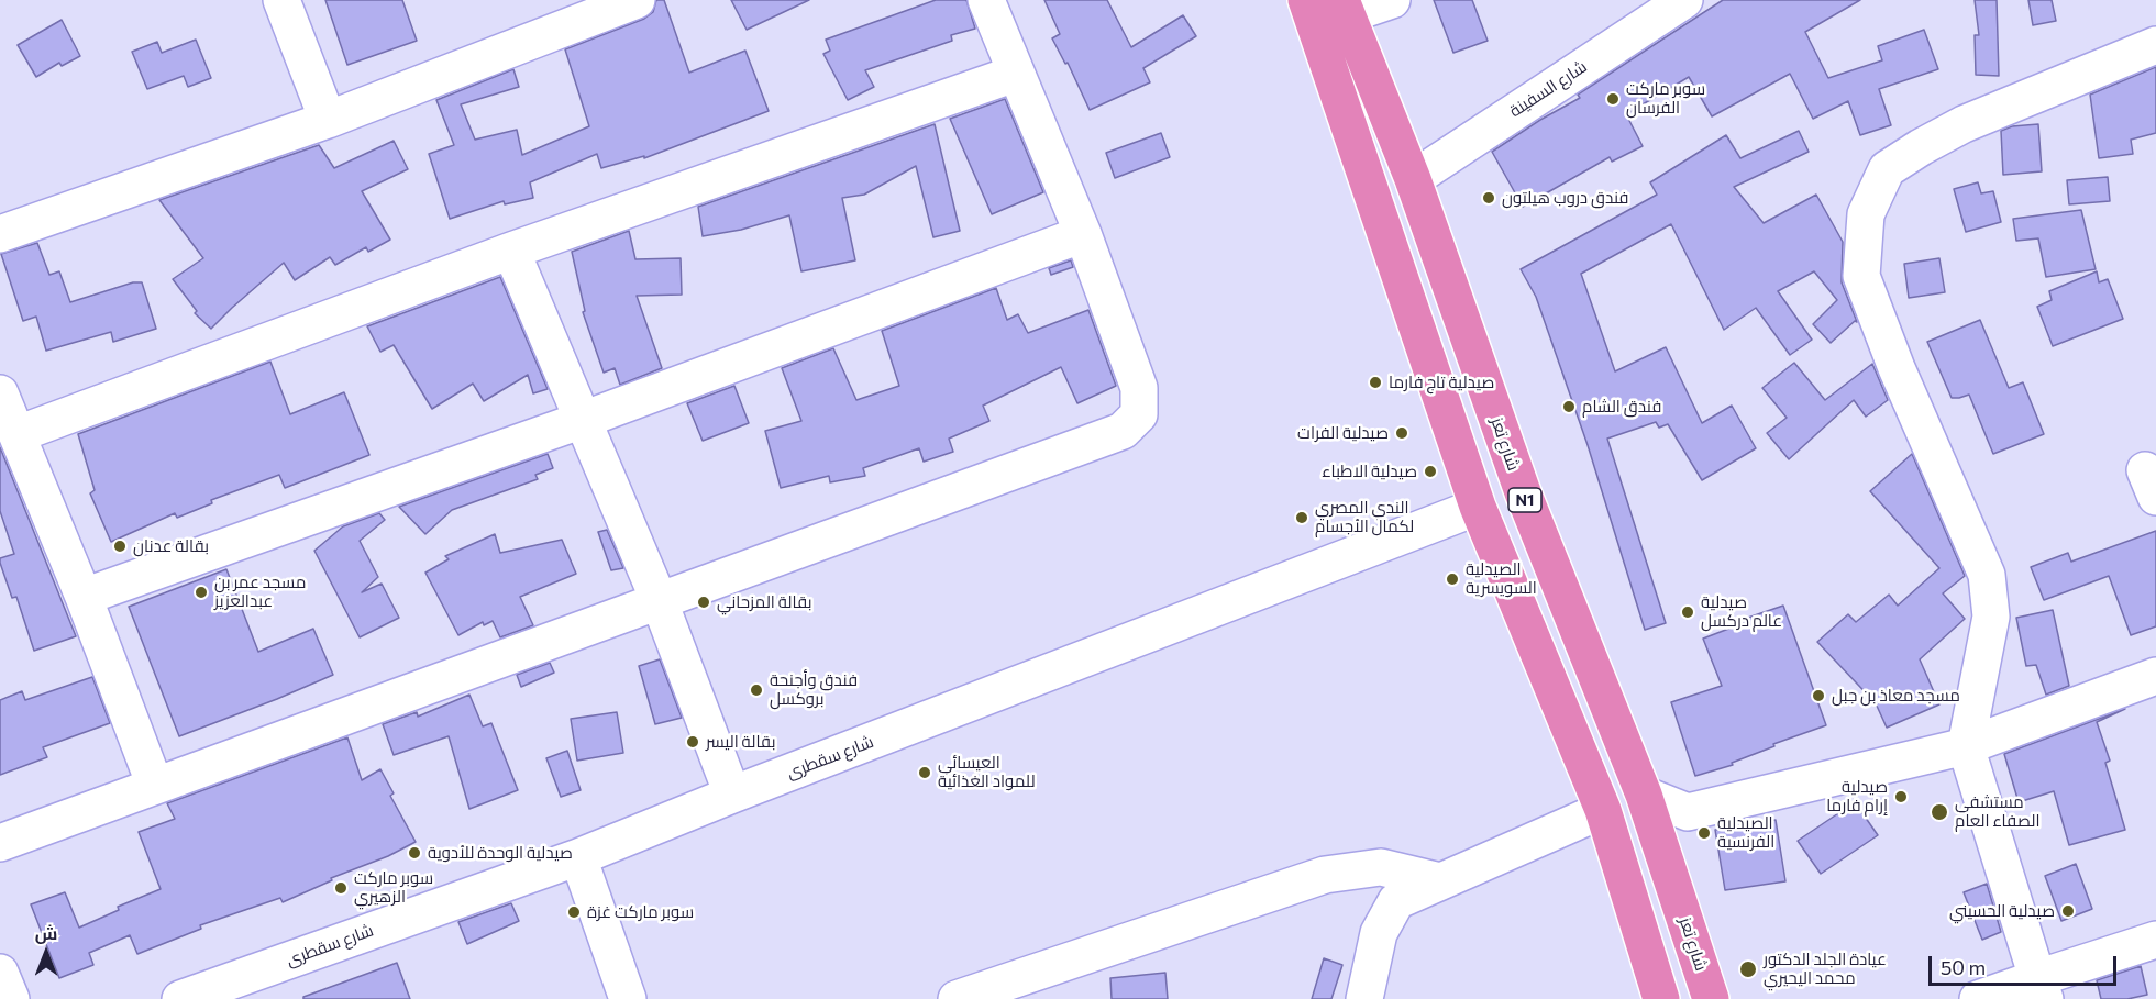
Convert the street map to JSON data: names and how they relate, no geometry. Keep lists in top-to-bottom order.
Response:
{
  "streets": {
    "highway": ["شارع تعز", "N1"],
    "street": ["شارع السفينة", "شارع سقطرى"]
  },
  "crossings": [
    ["شارع السفينة", "شارع تعز"]
  ],
  "places": [
    "سوبر ماركت الفرسان",
    "فندق دروب هيلتون",
    "صيدلية تاج فارما",
    "فندق الشام",
    "صيدلية الفرات",
    "صيدلية الاطباء",
    "الندي المصري لكمال الأجسام",
    "بقالة عدنان",
    "الصيدلية السويسرية",
    "مسجد عمر بن عبدالعزيز",
    "بقالة المزحاني",
    "صيدلية عالم دركسل",
    "فندق وأجنحة بروكسل",
    "مسجد معاذ بن جبل",
    "بقالة اليسر",
    "العيسائي للمواد الغذائية",
    "صيدلية إرام فارما",
    "مستشفى الصفاء العام",
    "الصيدلية الفرنسية",
    "صيدلية الوحدة للأدوية",
    "سوبر ماركت الزهيري",
    "صيدلية الحسيني",
    "سوبر ماركت غزة",
    "عيادة الجلد الدكتور محمد اليحيري"
  ],
  "scale_bar": "50 m",
  "north": "top"
}
